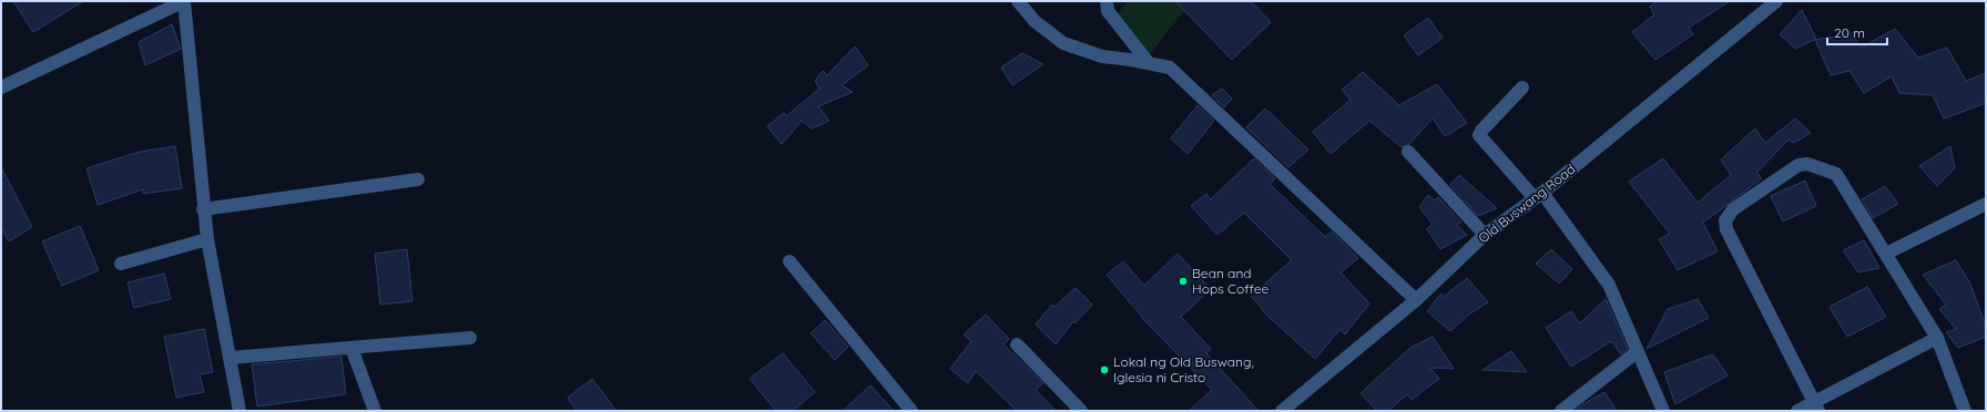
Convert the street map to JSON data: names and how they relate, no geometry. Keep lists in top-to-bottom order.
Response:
{
  "streets": {
    "street": ["Old Buswang Road"]
  },
  "places": ["Bean and Hops Coffee", "Lokal ng Old Buswang, Iglesia ni Cristo"],
  "scale_bar": "20 m"
}
